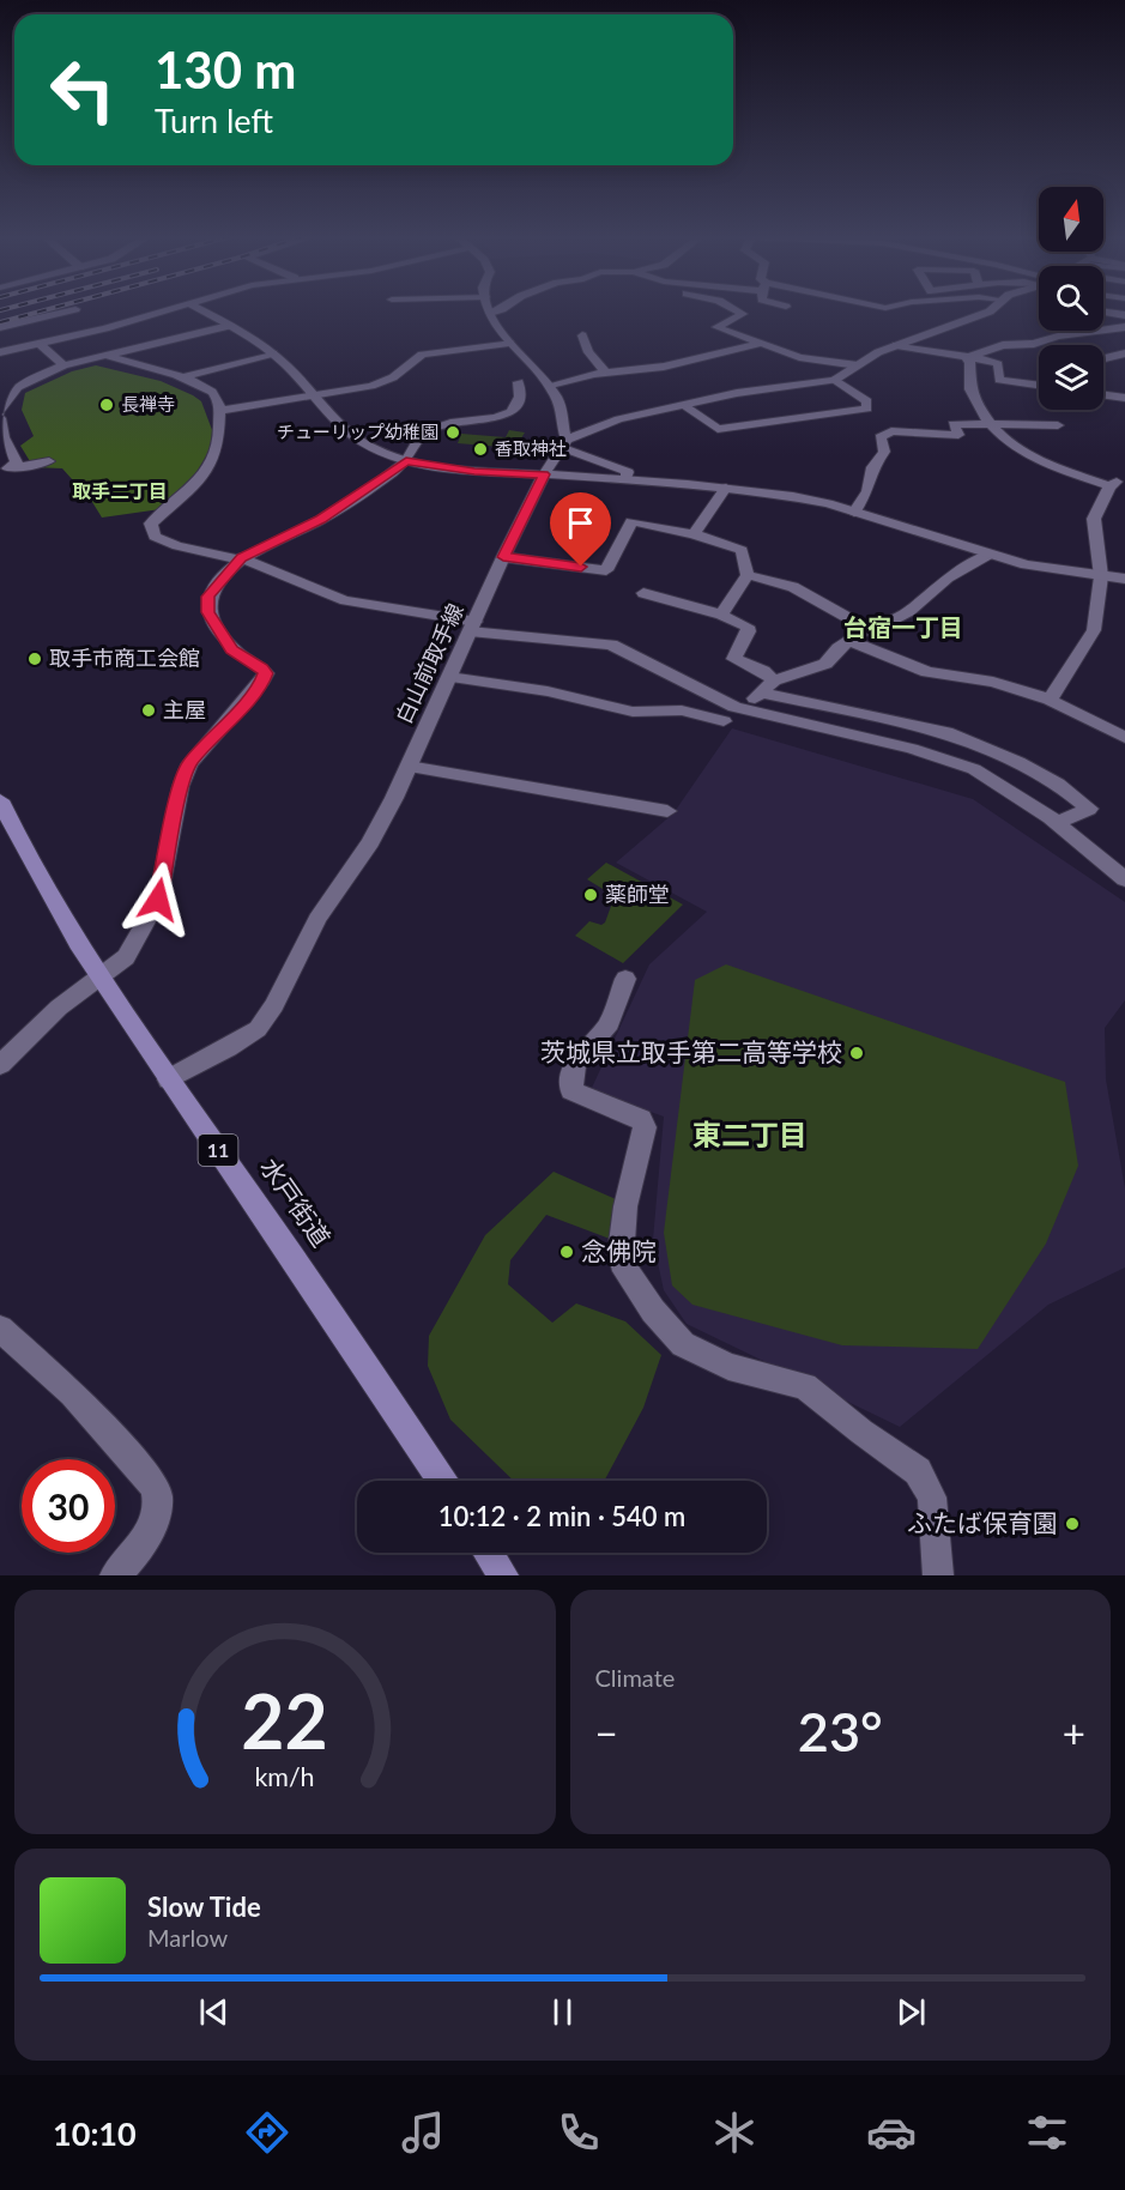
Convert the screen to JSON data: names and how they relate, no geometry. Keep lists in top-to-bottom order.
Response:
{
  "streets": {
    "main road": ["11", "水戸街道"],
    "street": ["白山前取手線"]
  },
  "crossings": [
    ["白山前取手線", "水戸街道"]
  ],
  "districts": ["取手二丁目", "台宿一丁目", "東二丁目"],
  "places": [
    "長禅寺",
    "チューリップ幼稚園",
    "香取神社",
    "取手市商工会館",
    "主屋",
    "薬師堂",
    "茨城県立取手第二高等学校",
    "念佛院",
    "ふたば保育園"
  ],
  "north": "top",
  "page": {
    "turn": ["130 m", "Turn left"],
    "limit": "30",
    "trip": "10:12 · 2 min · 540 m",
    "tile": "Climate",
    "heat": ["−", "23°", "+"],
    "song": ["Slow Tide", "Marlow"],
    "tabs": "10:10",
    "gauge": ["22", "km/h"]
  }
}
